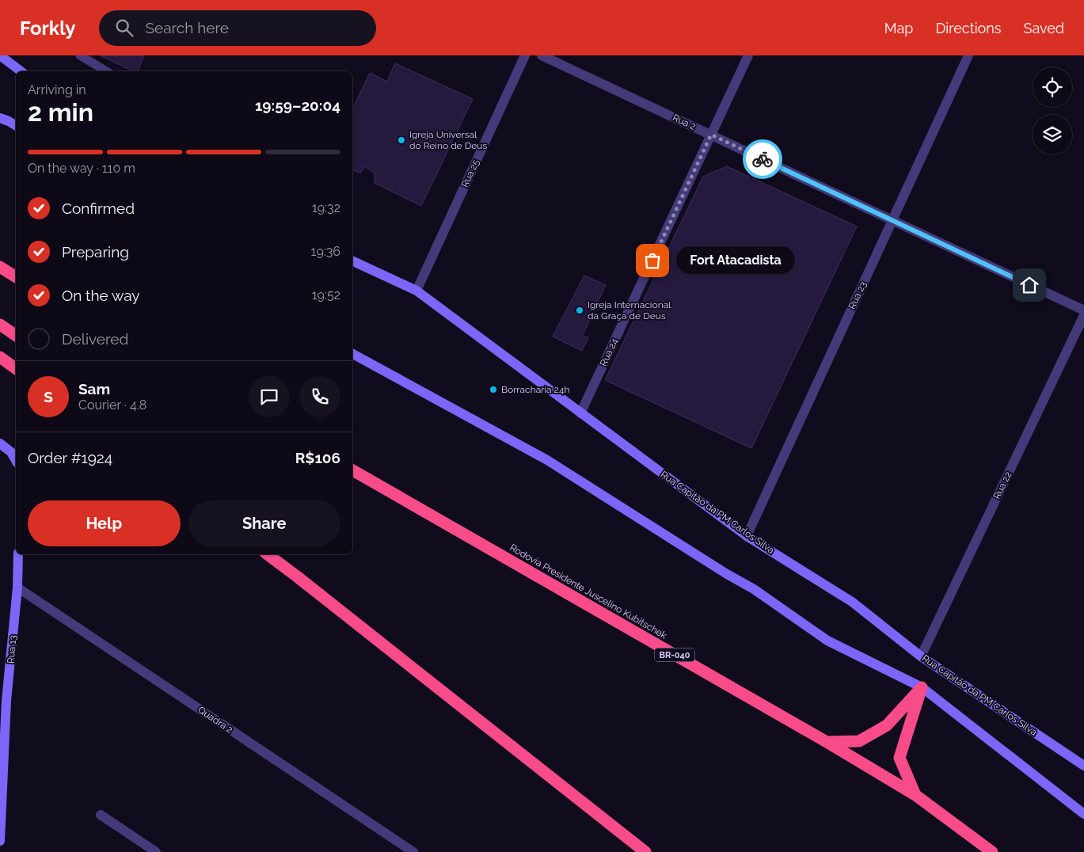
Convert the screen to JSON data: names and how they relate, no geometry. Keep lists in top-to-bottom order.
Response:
{
  "streets": {
    "highway": ["Rodovia Presidente Juscelino Kubitschek", "BR-040"],
    "main road": ["Rua Capitão da PM Carlos Silva", "Rua 13"],
    "street": [
      "Rua 2",
      "Rua 25",
      "Rua 23",
      "Rua 24",
      "Rua 22",
      "Quadra 2"
    ]
  },
  "crossings": [
    ["Rua 2", "Rua 23"],
    ["Rua 2", "Rua 24"],
    ["Rua 25", "Rua Capitão da PM Carlos Silva"],
    ["Rua 23", "Rua Capitão da PM Carlos Silva"],
    ["Rua 24", "Rua Capitão da PM Carlos Silva"],
    ["Rua 22", "Rua Capitão da PM Carlos Silva"],
    ["Rua 13", "Quadra 2"]
  ],
  "places": [
    "Igreja Universal do Reino de Deus",
    "Fort Atacadista",
    "Igreja Internacional da Graça de Deus",
    "Borracharia 24h"
  ],
  "page": {
    "header": "Forkly",
    "search": "Search here",
    "nav": ["Map", "Directions", "Saved"],
    "heading": ["2 min", "Arriving in", "19:59–20:04"],
    "panel": [
      "Sam",
      "Courier · 4.8",
      "Order #1924",
      "R$106"
    ],
    "bar": "On the way · 110 m",
    "list": [
      ["Confirmed", "19:32"],
      ["Preparing", "19:36"],
      ["On the way", "19:52"],
      "Delivered"
    ],
    "bubble": "Fort Atacadista",
    "round": "S",
    "buttons": ["Help", "Share"]
  }
}
